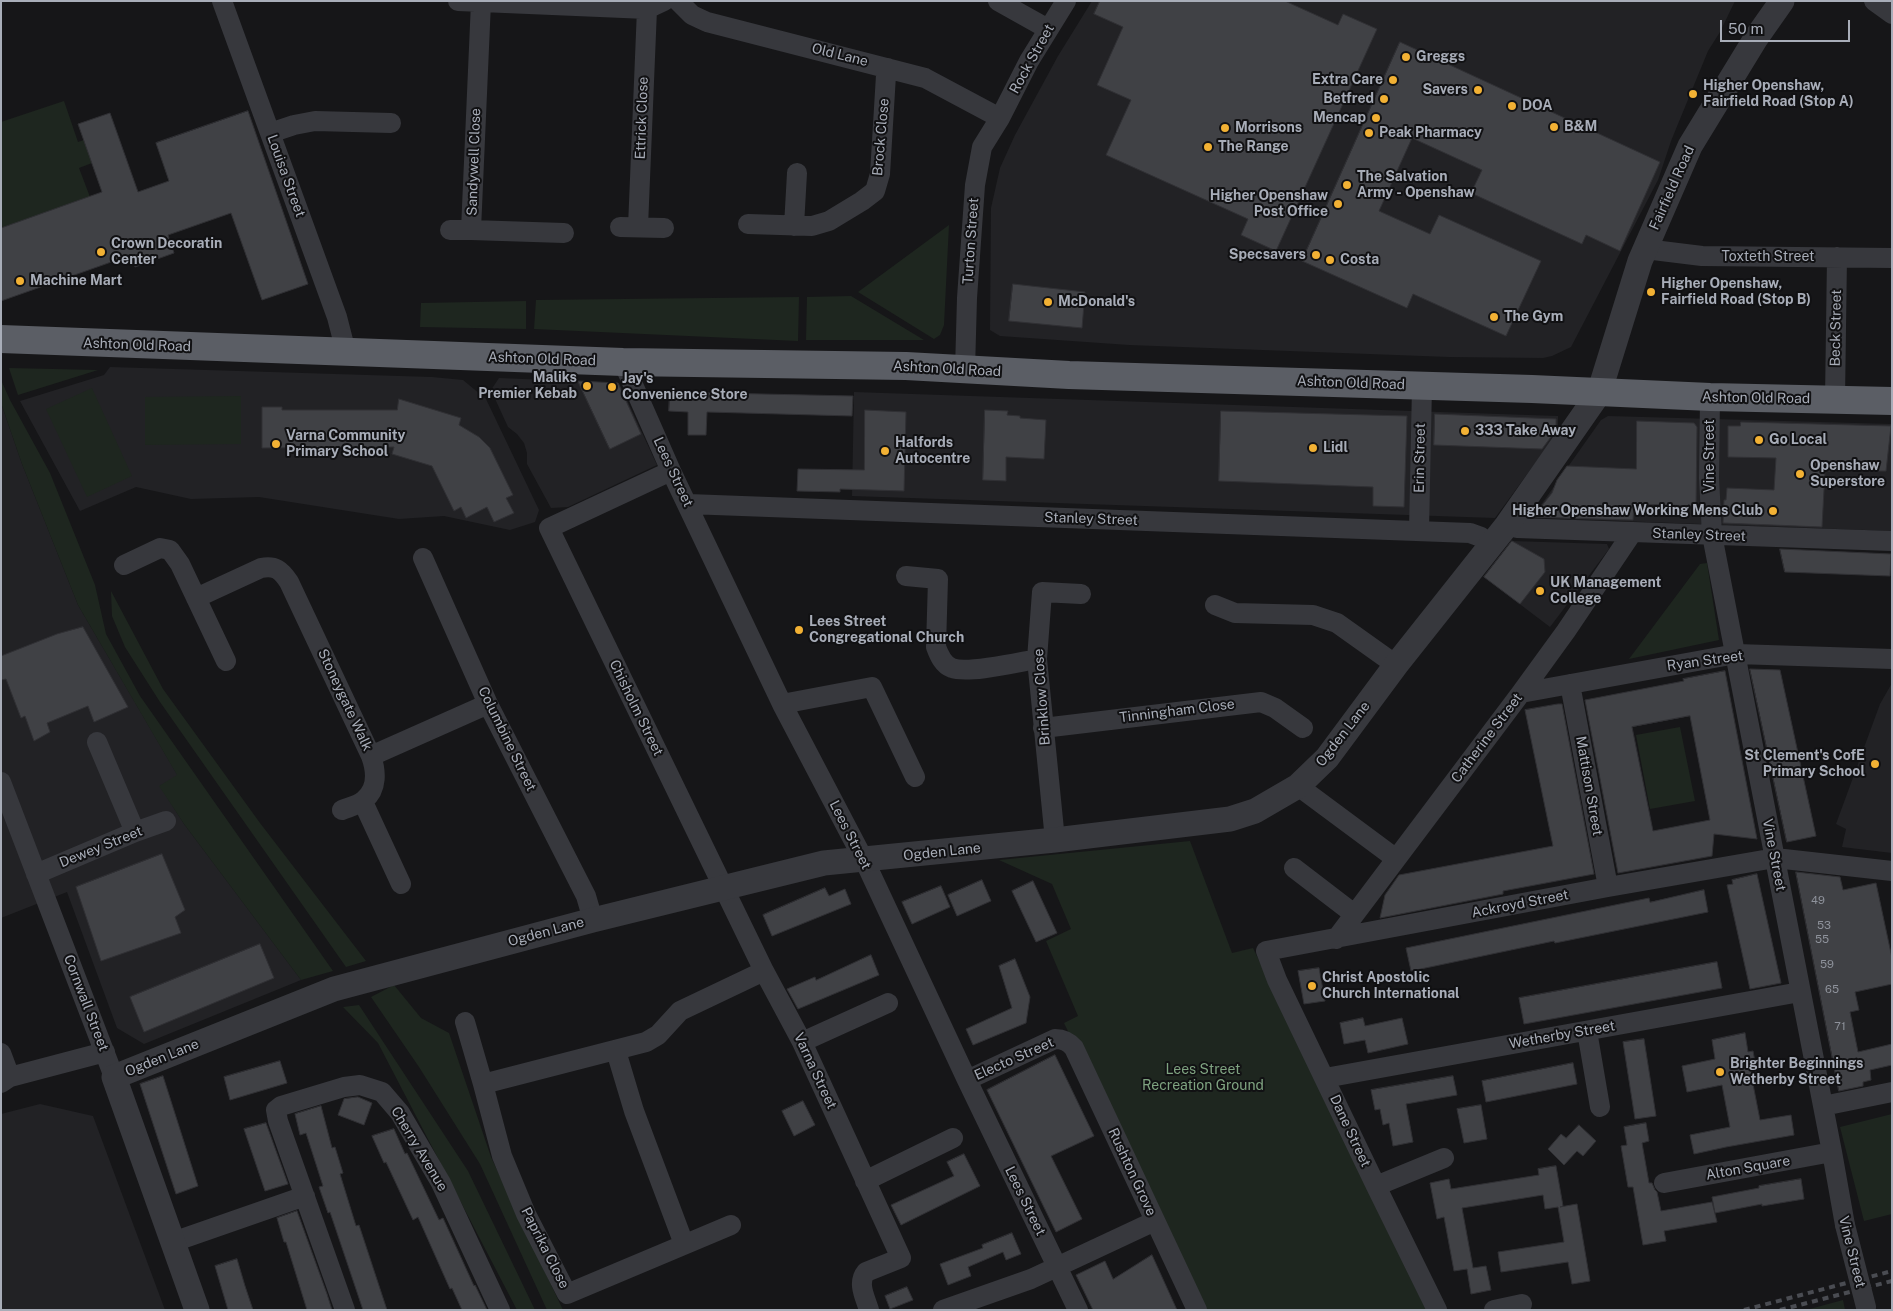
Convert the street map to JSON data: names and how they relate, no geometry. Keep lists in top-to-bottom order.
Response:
{
  "streets": {
    "highway": ["Ashton Old Road"],
    "street": [
      "Old Lane",
      "Rock Street",
      "Ettrick Close",
      "Brock Close",
      "Sandywell Close",
      "Louisa Street",
      "Fairfield Road",
      "Turton Street",
      "Toxteth Street",
      "Beck Street",
      "Vine Street",
      "Erin Street",
      "Lees Street",
      "Stanley Street",
      "Ryan Street",
      "Brinklow Close",
      "Stoneygate Walk",
      "Chisholm Street",
      "Tinningham Close",
      "Ogden Lane",
      "Catherine Street",
      "Columbine Street",
      "Mattison Street",
      "Dewey Street",
      "Ackroyd Street",
      "Cornwall Street",
      "Wetherby Street",
      "Electo Street",
      "Varna Street",
      "Dane Street",
      "Cherry Avenue",
      "Alton Square",
      "Rushton Grove",
      "Paprika Close"
    ]
  },
  "crossings": [
    ["Old Lane", "Rock Street"],
    ["Old Lane", "Brock Close"],
    ["Old Lane", "Turton Street"],
    ["Rock Street", "Turton Street"],
    ["Louisa Street", "Ashton Old Road"],
    ["Fairfield Road", "Toxteth Street"],
    ["Fairfield Road", "Ashton Old Road"],
    ["Fairfield Road", "Ogden Lane"],
    ["Turton Street", "Ashton Old Road"],
    ["Toxteth Street", "Beck Street"],
    ["Beck Street", "Ashton Old Road"],
    ["Ashton Old Road", "Vine Street"],
    ["Ashton Old Road", "Erin Street"],
    ["Ashton Old Road", "Lees Street"],
    ["Ashton Old Road", "Ogden Lane"],
    ["Vine Street", "Stanley Street"],
    ["Vine Street", "Ryan Street"],
    ["Vine Street", "Ackroyd Street"],
    ["Vine Street", "Wetherby Street"],
    ["Vine Street", "Alton Square"],
    ["Erin Street", "Stanley Street"],
    ["Lees Street", "Stanley Street"],
    ["Lees Street", "Chisholm Street"],
    ["Lees Street", "Ogden Lane"],
    ["Lees Street", "Electo Street"],
    ["Stanley Street", "Ogden Lane"],
    ["Stanley Street", "Catherine Street"],
    ["Ryan Street", "Catherine Street"],
    ["Ryan Street", "Mattison Street"],
    ["Brinklow Close", "Tinningham Close"],
    ["Brinklow Close", "Ogden Lane"],
    ["Stoneygate Walk", "Columbine Street"],
    ["Chisholm Street", "Ogden Lane"],
    ["Chisholm Street", "Varna Street"],
    ["Ogden Lane", "Columbine Street"],
    ["Ogden Lane", "Cornwall Street"],
    ["Ogden Lane", "Varna Street"],
    ["Catherine Street", "Ackroyd Street"],
    ["Mattison Street", "Ackroyd Street"],
    ["Dewey Street", "Cornwall Street"],
    ["Ackroyd Street", "Dane Street"],
    ["Wetherby Street", "Dane Street"],
    ["Electo Street", "Rushton Grove"]
  ],
  "parks": ["Lees Street Recreation Ground"],
  "places": [
    "Greggs",
    "Extra Care",
    "Savers",
    "Higher Openshaw, Fairfield Road (Stop A)",
    "Betfred",
    "DOA",
    "Mencap",
    "B&M",
    "Morrisons",
    "Peak Pharmacy",
    "The Range",
    "The Salvation Army - Openshaw",
    "Higher Openshaw Post Office",
    "Crown Decoratin Center",
    "Specsavers",
    "Costa",
    "Machine Mart",
    "Higher Openshaw, Fairfield Road (Stop B)",
    "McDonald's",
    "The Gym",
    "Maliks Premier Kebab",
    "Jay's Convenience Store",
    "333 Take Away",
    "Go Local",
    "Varna Community Primary School",
    "Lidl",
    "Halfords Autocentre",
    "Openshaw Superstore",
    "Higher Openshaw Working Mens Club",
    "UK Management College",
    "Lees Street Congregational Church",
    "St Clement's CofE Primary School",
    "Christ Apostolic Church International",
    "Brighter Beginnings Wetherby Street"
  ],
  "house_numbers": [
    "49",
    "53",
    "55",
    "59",
    "65",
    "71"
  ],
  "scale_bar": "50 m"
}
